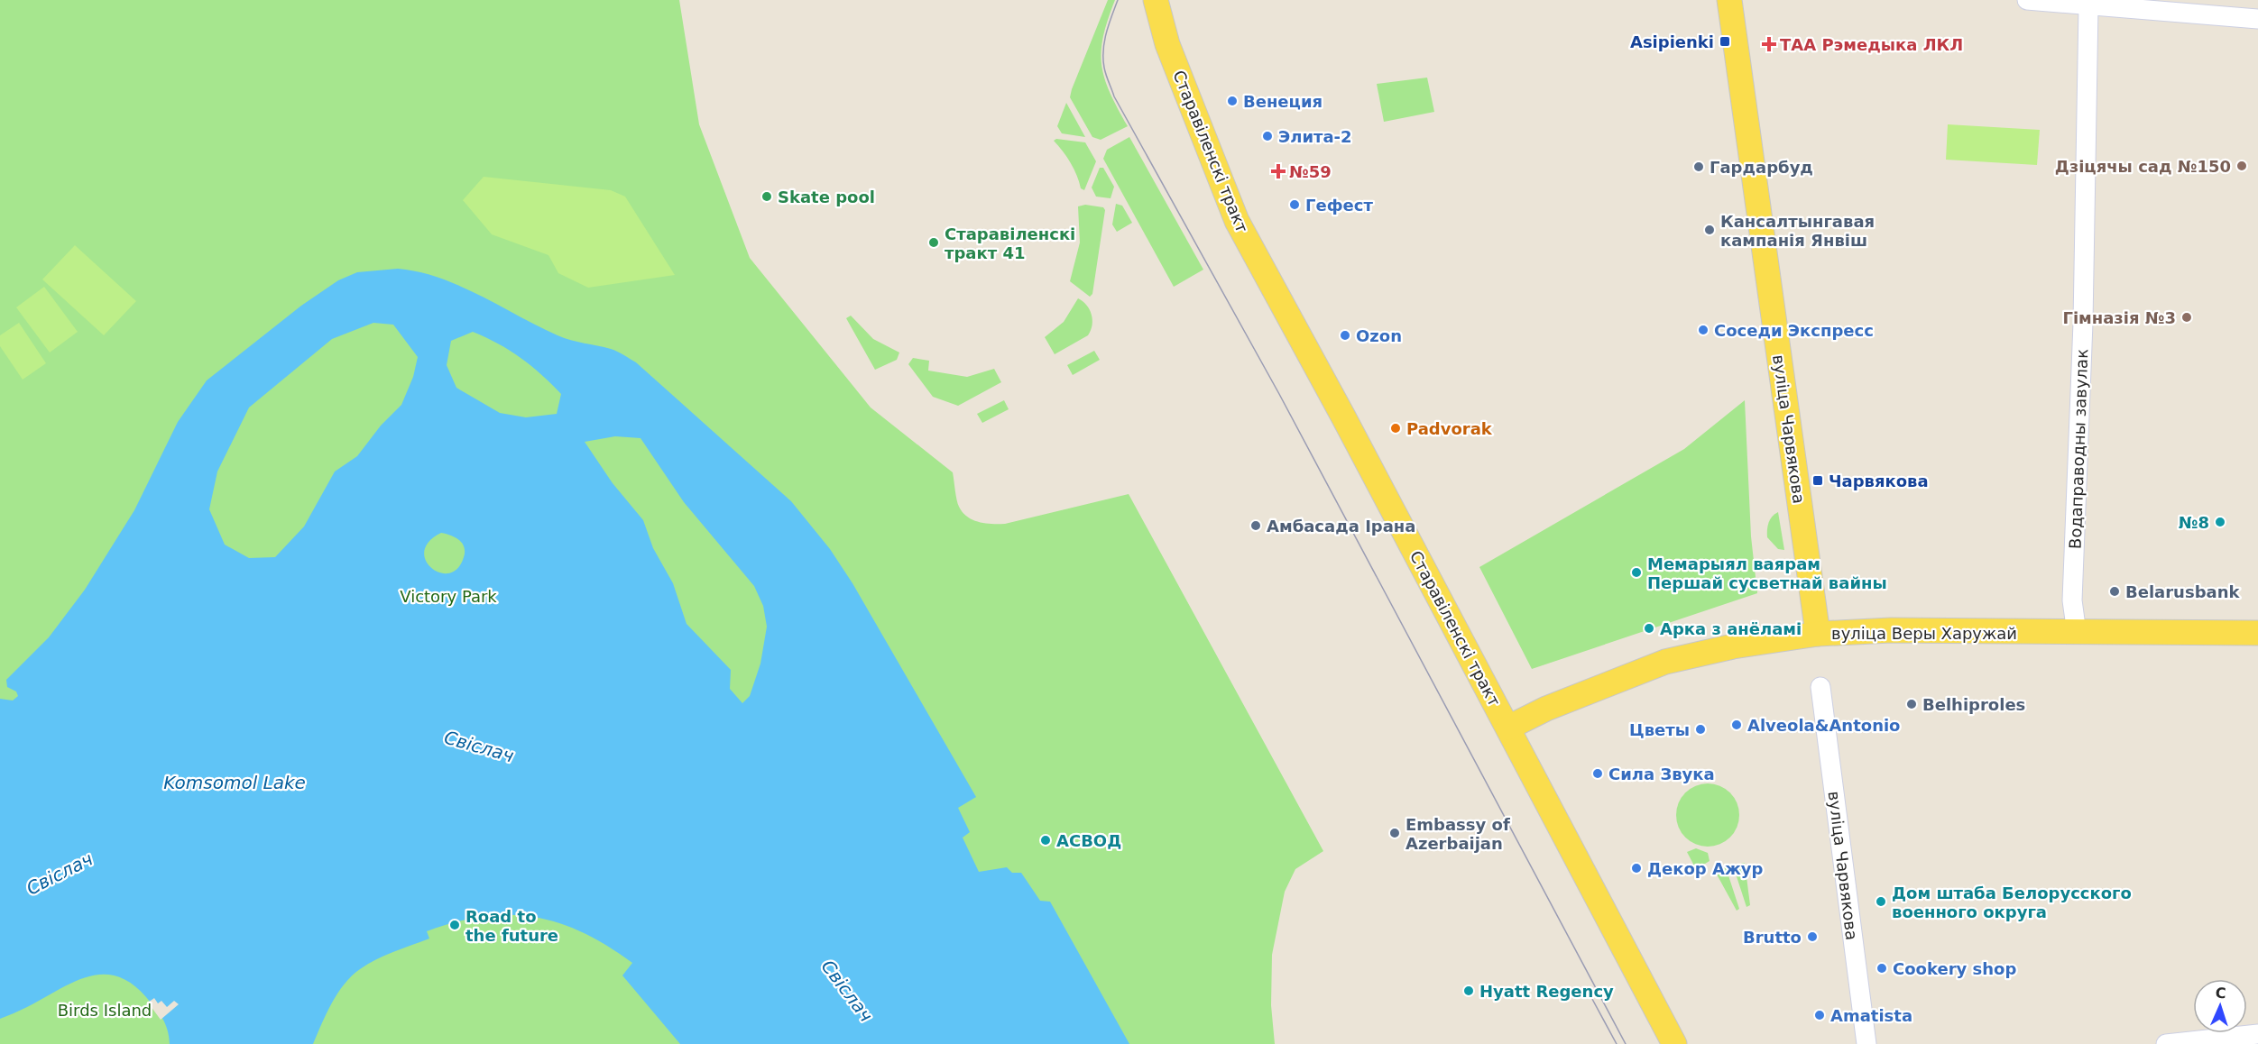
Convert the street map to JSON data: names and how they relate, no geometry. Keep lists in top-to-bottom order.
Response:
{
  "streets": {
    "main road": ["Старавіленскі тракт", "вуліца Чарвякова", "вуліца Веры Харужай"],
    "street": ["Водаправодны завулак"]
  },
  "crossings": [
    ["Старавіленскі тракт", "вуліца Веры Харужай"],
    ["вуліца Чарвякова", "вуліца Веры Харужай"],
    ["Водаправодны завулак", "вуліца Веры Харужай"]
  ],
  "water": ["Свіслач", "Komsomol Lake"],
  "parks": ["Victory Park", "Birds Island"],
  "places": {
    "transit": ["Asipienki", "Чарвякова"],
    "health": ["ТАА Рэмедыка ЛКЛ", "№59"],
    "other": [
      "Венеция",
      "Элита-2",
      "Дзіцячы сад №150",
      "Гардарбуд",
      "Skate pool",
      "Гефест",
      "Кансалтынгавая кампанія Янвіш",
      "Старавіленскі тракт 41",
      "Гімназія №3",
      "Соседи Экспресс",
      "Ozon",
      "Padvorak",
      "№8",
      "Амбасада Ірана",
      "Мемарыял ваярам Першай сусветнай вайны",
      "Belarusbank",
      "Арка з анёламі",
      "Belhiproles",
      "Alveola&Antonio",
      "Цветы",
      "Сила Звука",
      "Embassy of Azerbaijan",
      "АСВОД",
      "Декор Ажур",
      "Дом штаба Белорусского военного округа",
      "Road to the future",
      "Brutto",
      "Cookery shop",
      "Hyatt Regency",
      "Amatista"
    ]
  },
  "north": "top"
}
